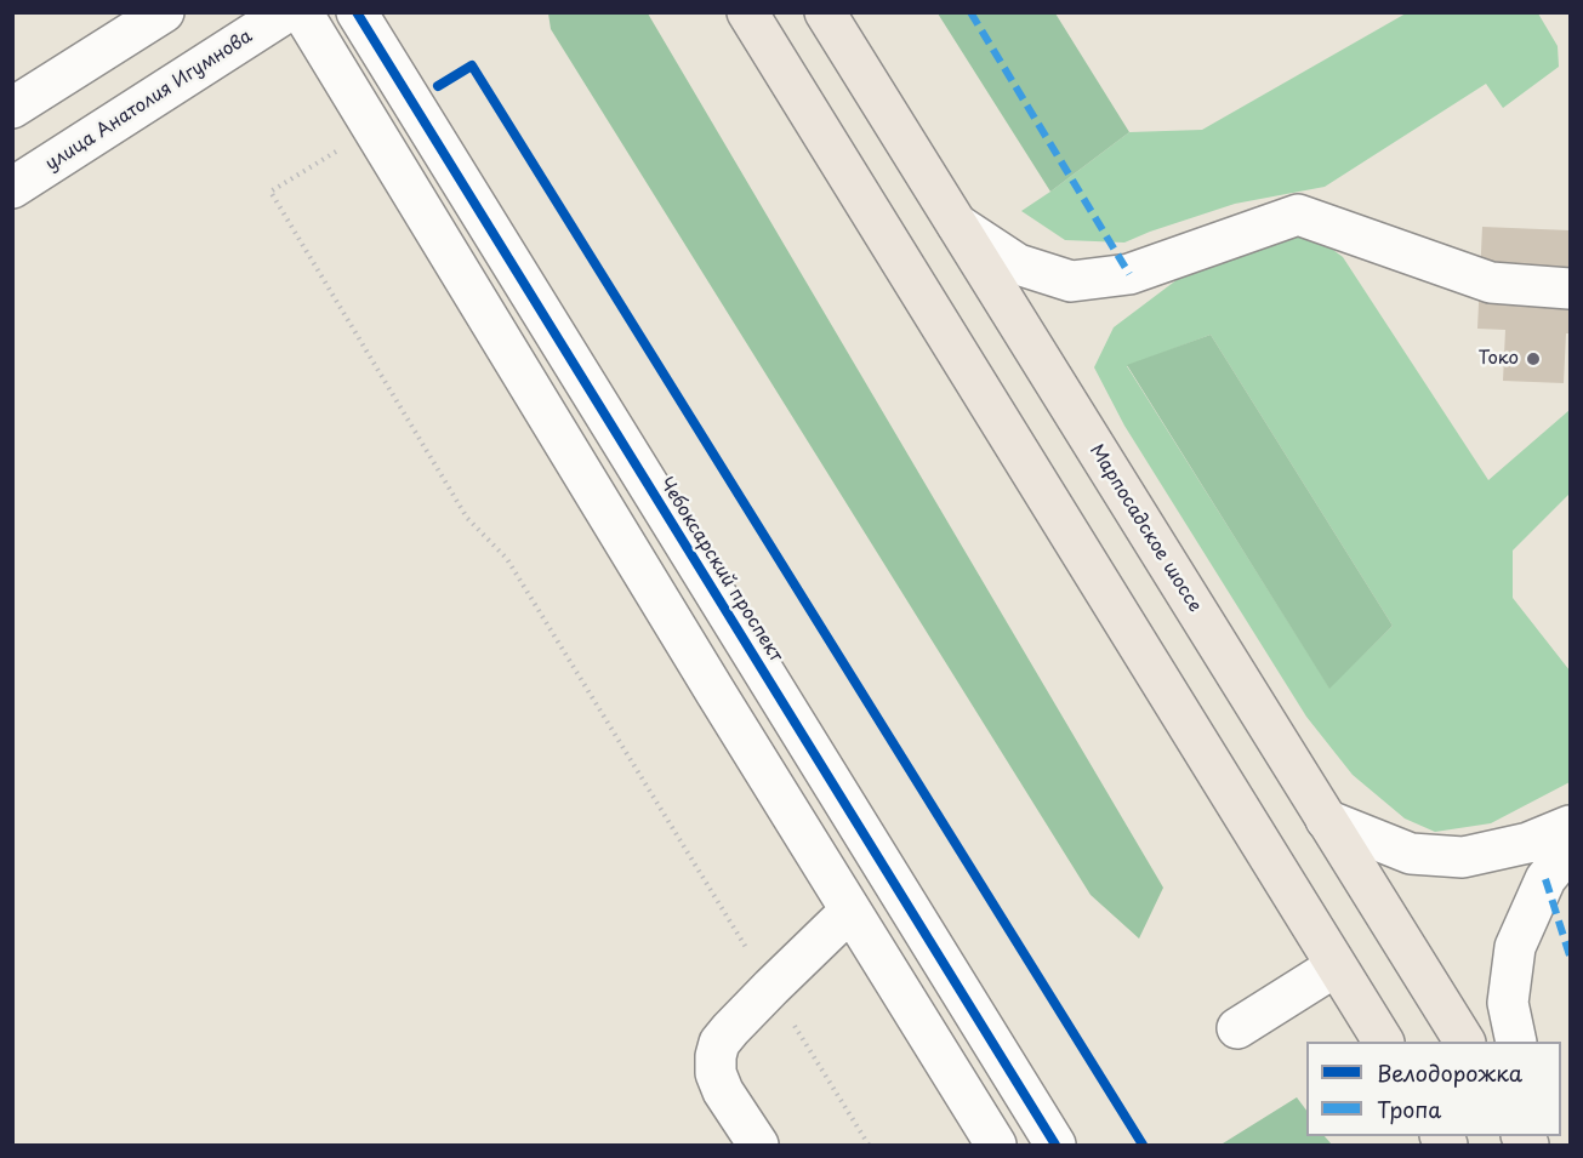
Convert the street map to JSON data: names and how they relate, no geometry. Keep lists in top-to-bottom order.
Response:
{
  "streets": {
    "main road": ["Марпосадское шоссе"],
    "street": ["улица Анатолия Игумнова", "Чебоксарский проспект"]
  },
  "places": ["Токо"],
  "legend": ["Велодорожка", "Тропа"]
}
